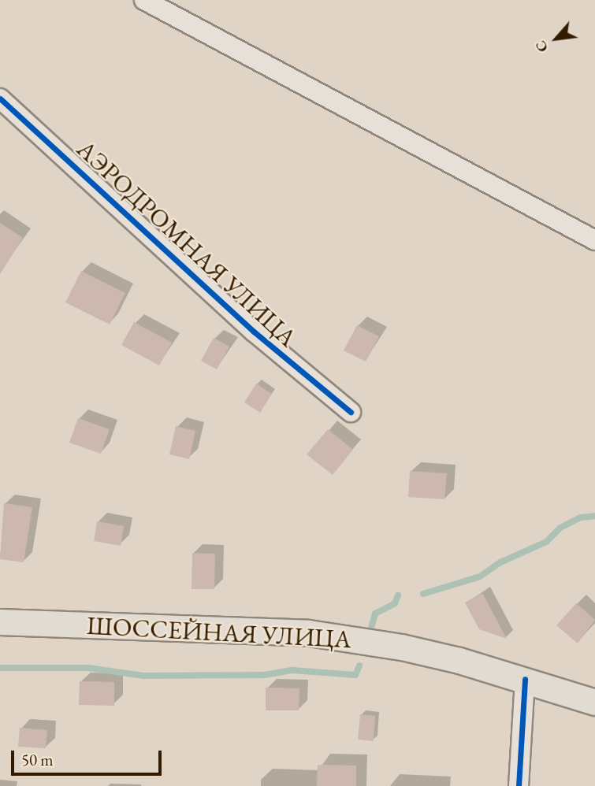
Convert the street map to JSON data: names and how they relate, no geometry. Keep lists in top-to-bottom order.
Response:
{
  "streets": {
    "main road": ["ШОССЕЙНАЯ УЛИЦА"],
    "street": ["АЭРОДРОМНАЯ УЛИЦА"]
  },
  "scale_bar": "50 m",
  "north": "bottom left"
}
